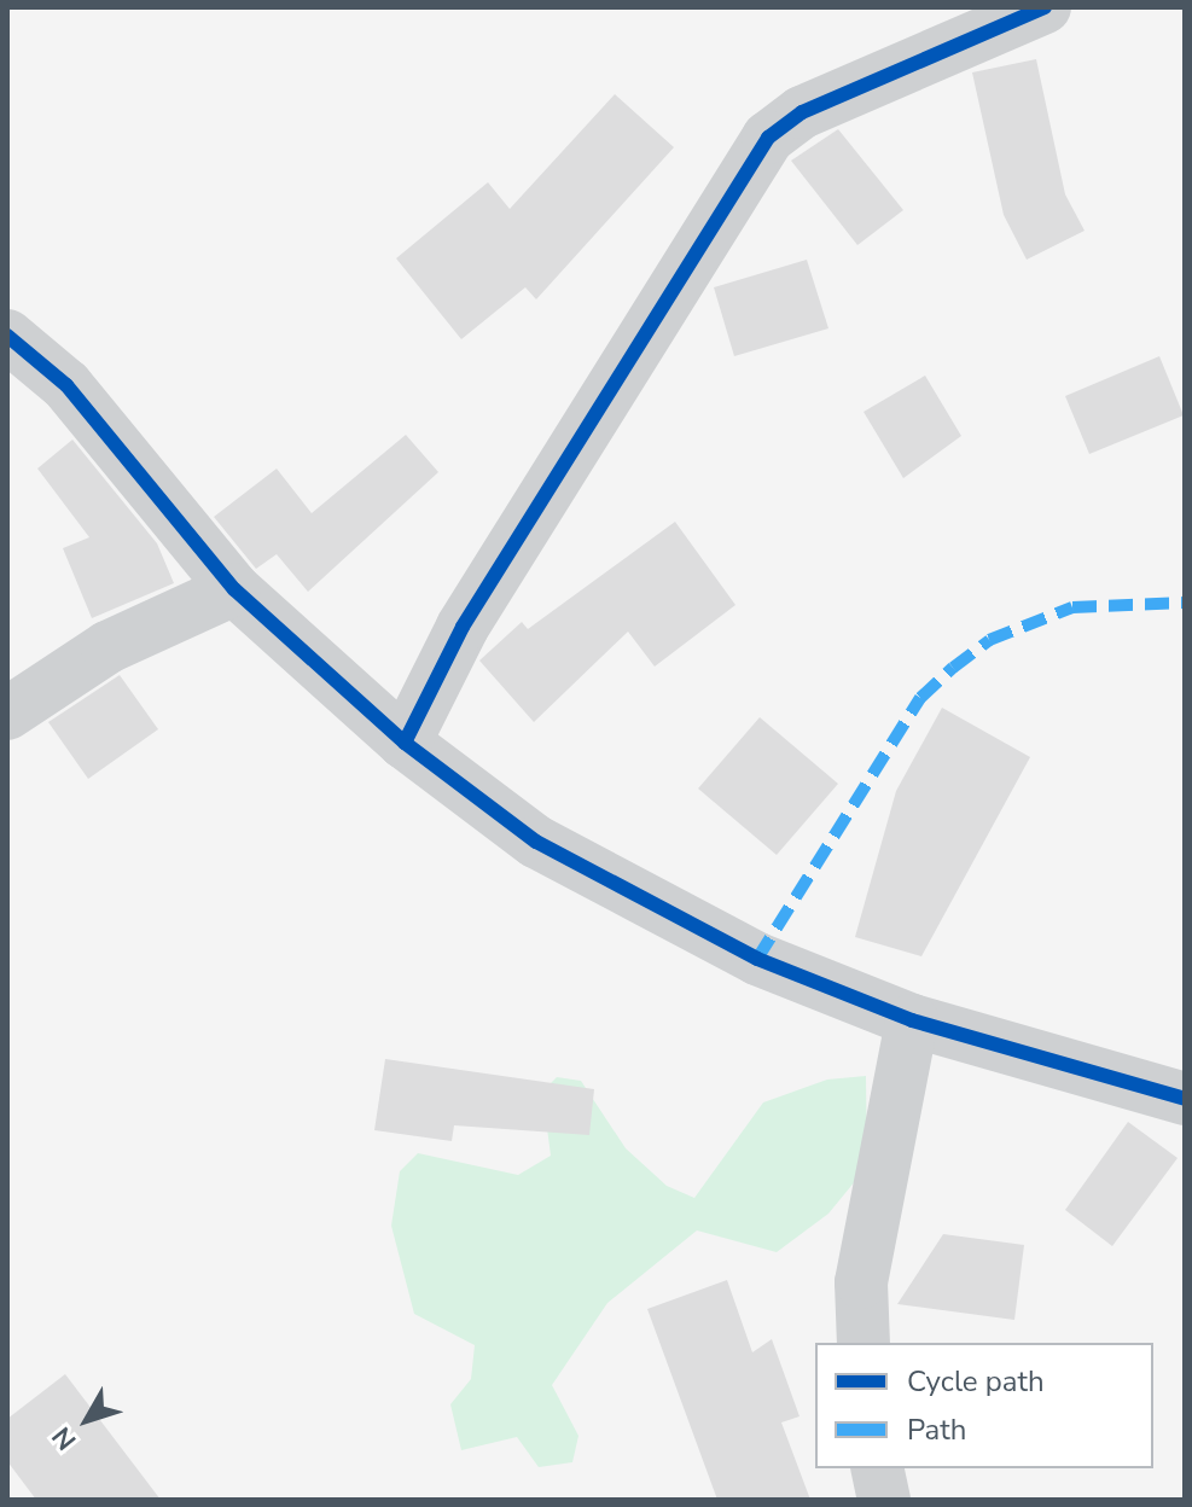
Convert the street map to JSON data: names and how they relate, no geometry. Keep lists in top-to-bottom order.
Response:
{
  "legend": ["Cycle path", "Path"],
  "north": "bottom left"
}
